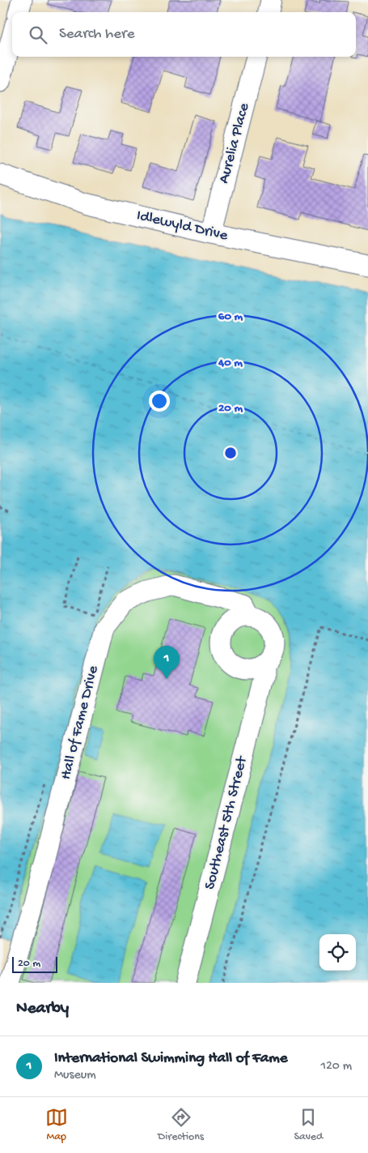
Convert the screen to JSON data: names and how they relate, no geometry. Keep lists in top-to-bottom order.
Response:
{
  "streets": {
    "street": [
      "Aurelia Place",
      "Idlewyld Drive",
      "Hall of Fame Drive",
      "Southeast 5th Street"
    ]
  },
  "crossings": [
    ["Aurelia Place", "Idlewyld Drive"],
    ["Hall of Fame Drive", "Southeast 5th Street"]
  ],
  "scale_bar": "20 m",
  "page": {
    "search": "Search here",
    "pins": "1",
    "scale": "20 m",
    "heading": "Nearby",
    "list": [
      {
        "mark": "1",
        "name": "International Swimming Hall of Fame",
        "note": "Museum",
        "value": "120 m"
      }
    ],
    "nav": ["Map", "Directions", "Saved"]
  },
  "rings": ["60 m", "40 m", "20 m"]
}
